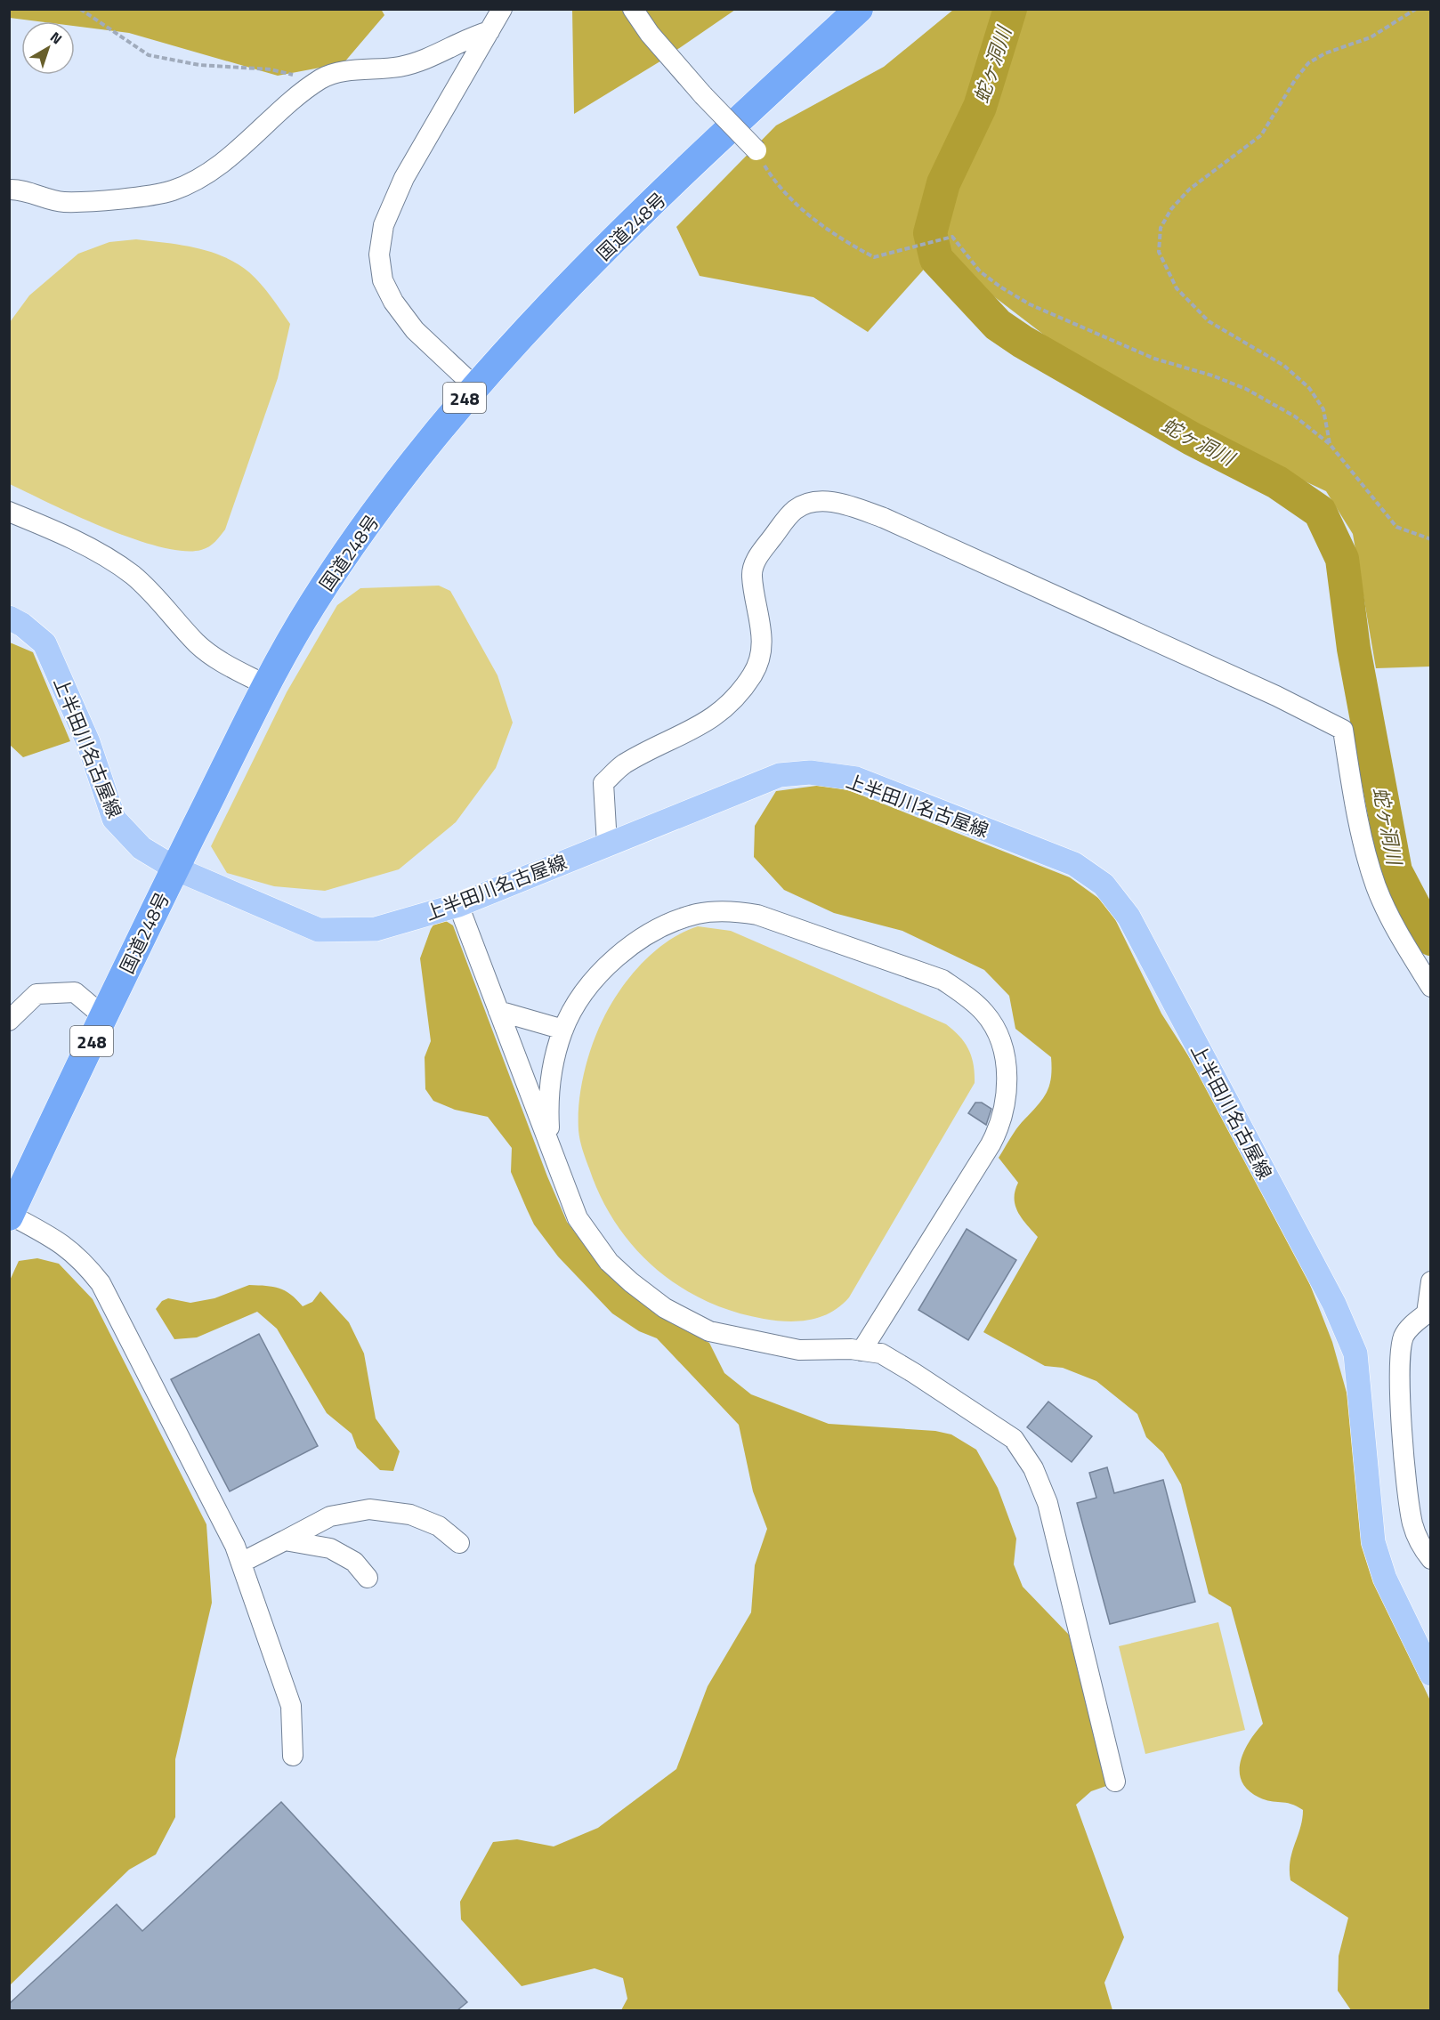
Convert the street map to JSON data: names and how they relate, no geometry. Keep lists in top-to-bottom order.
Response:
{
  "streets": {
    "highway": ["国道248号", "248"],
    "main road": ["上半田川名古屋線"]
  },
  "crossings": [
    ["国道248号", "上半田川名古屋線"]
  ],
  "water": ["蛇ヶ洞川"],
  "north": "top right"
}
